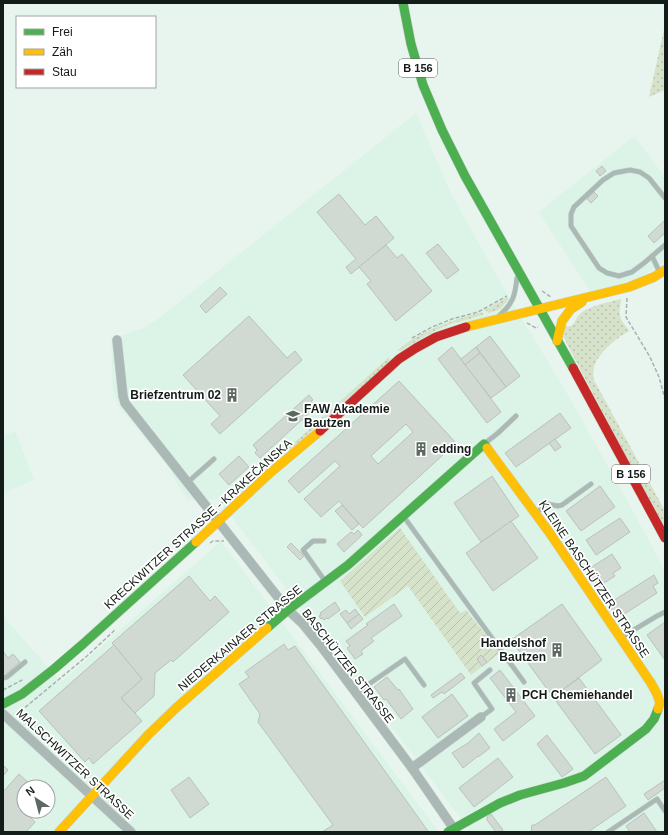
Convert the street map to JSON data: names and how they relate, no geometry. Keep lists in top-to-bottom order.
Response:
{
  "streets": {
    "street": [
      "B 156",
      "KRECKWITZER STRASSE - KRAKEČANSKA",
      "KLEINE BASCHÜTZER STRASSE",
      "NIEDERKAINAER STRASSE",
      "BASCHÜTZER STRASSE",
      "MALSCHWITZER STRASSE"
    ]
  },
  "crossings": [
    ["B 156", "KRECKWITZER STRASSE - KRAKEČANSKA"],
    ["KRECKWITZER STRASSE - KRAKEČANSKA", "BASCHÜTZER STRASSE"],
    ["KLEINE BASCHÜTZER STRASSE", "NIEDERKAINAER STRASSE"],
    ["KLEINE BASCHÜTZER STRASSE", "BASCHÜTZER STRASSE"],
    ["NIEDERKAINAER STRASSE", "BASCHÜTZER STRASSE"],
    ["NIEDERKAINAER STRASSE", "MALSCHWITZER STRASSE"]
  ],
  "places": {
    "building": [
      "Briefzentrum 02",
      "edding",
      "Handelshof Bautzen",
      "PCH Chemiehandel"
    ],
    "school or university": ["FAW Akademie Bautzen"]
  },
  "legend": ["Frei", "Zäh", "Stau"],
  "north": "top left"
}
